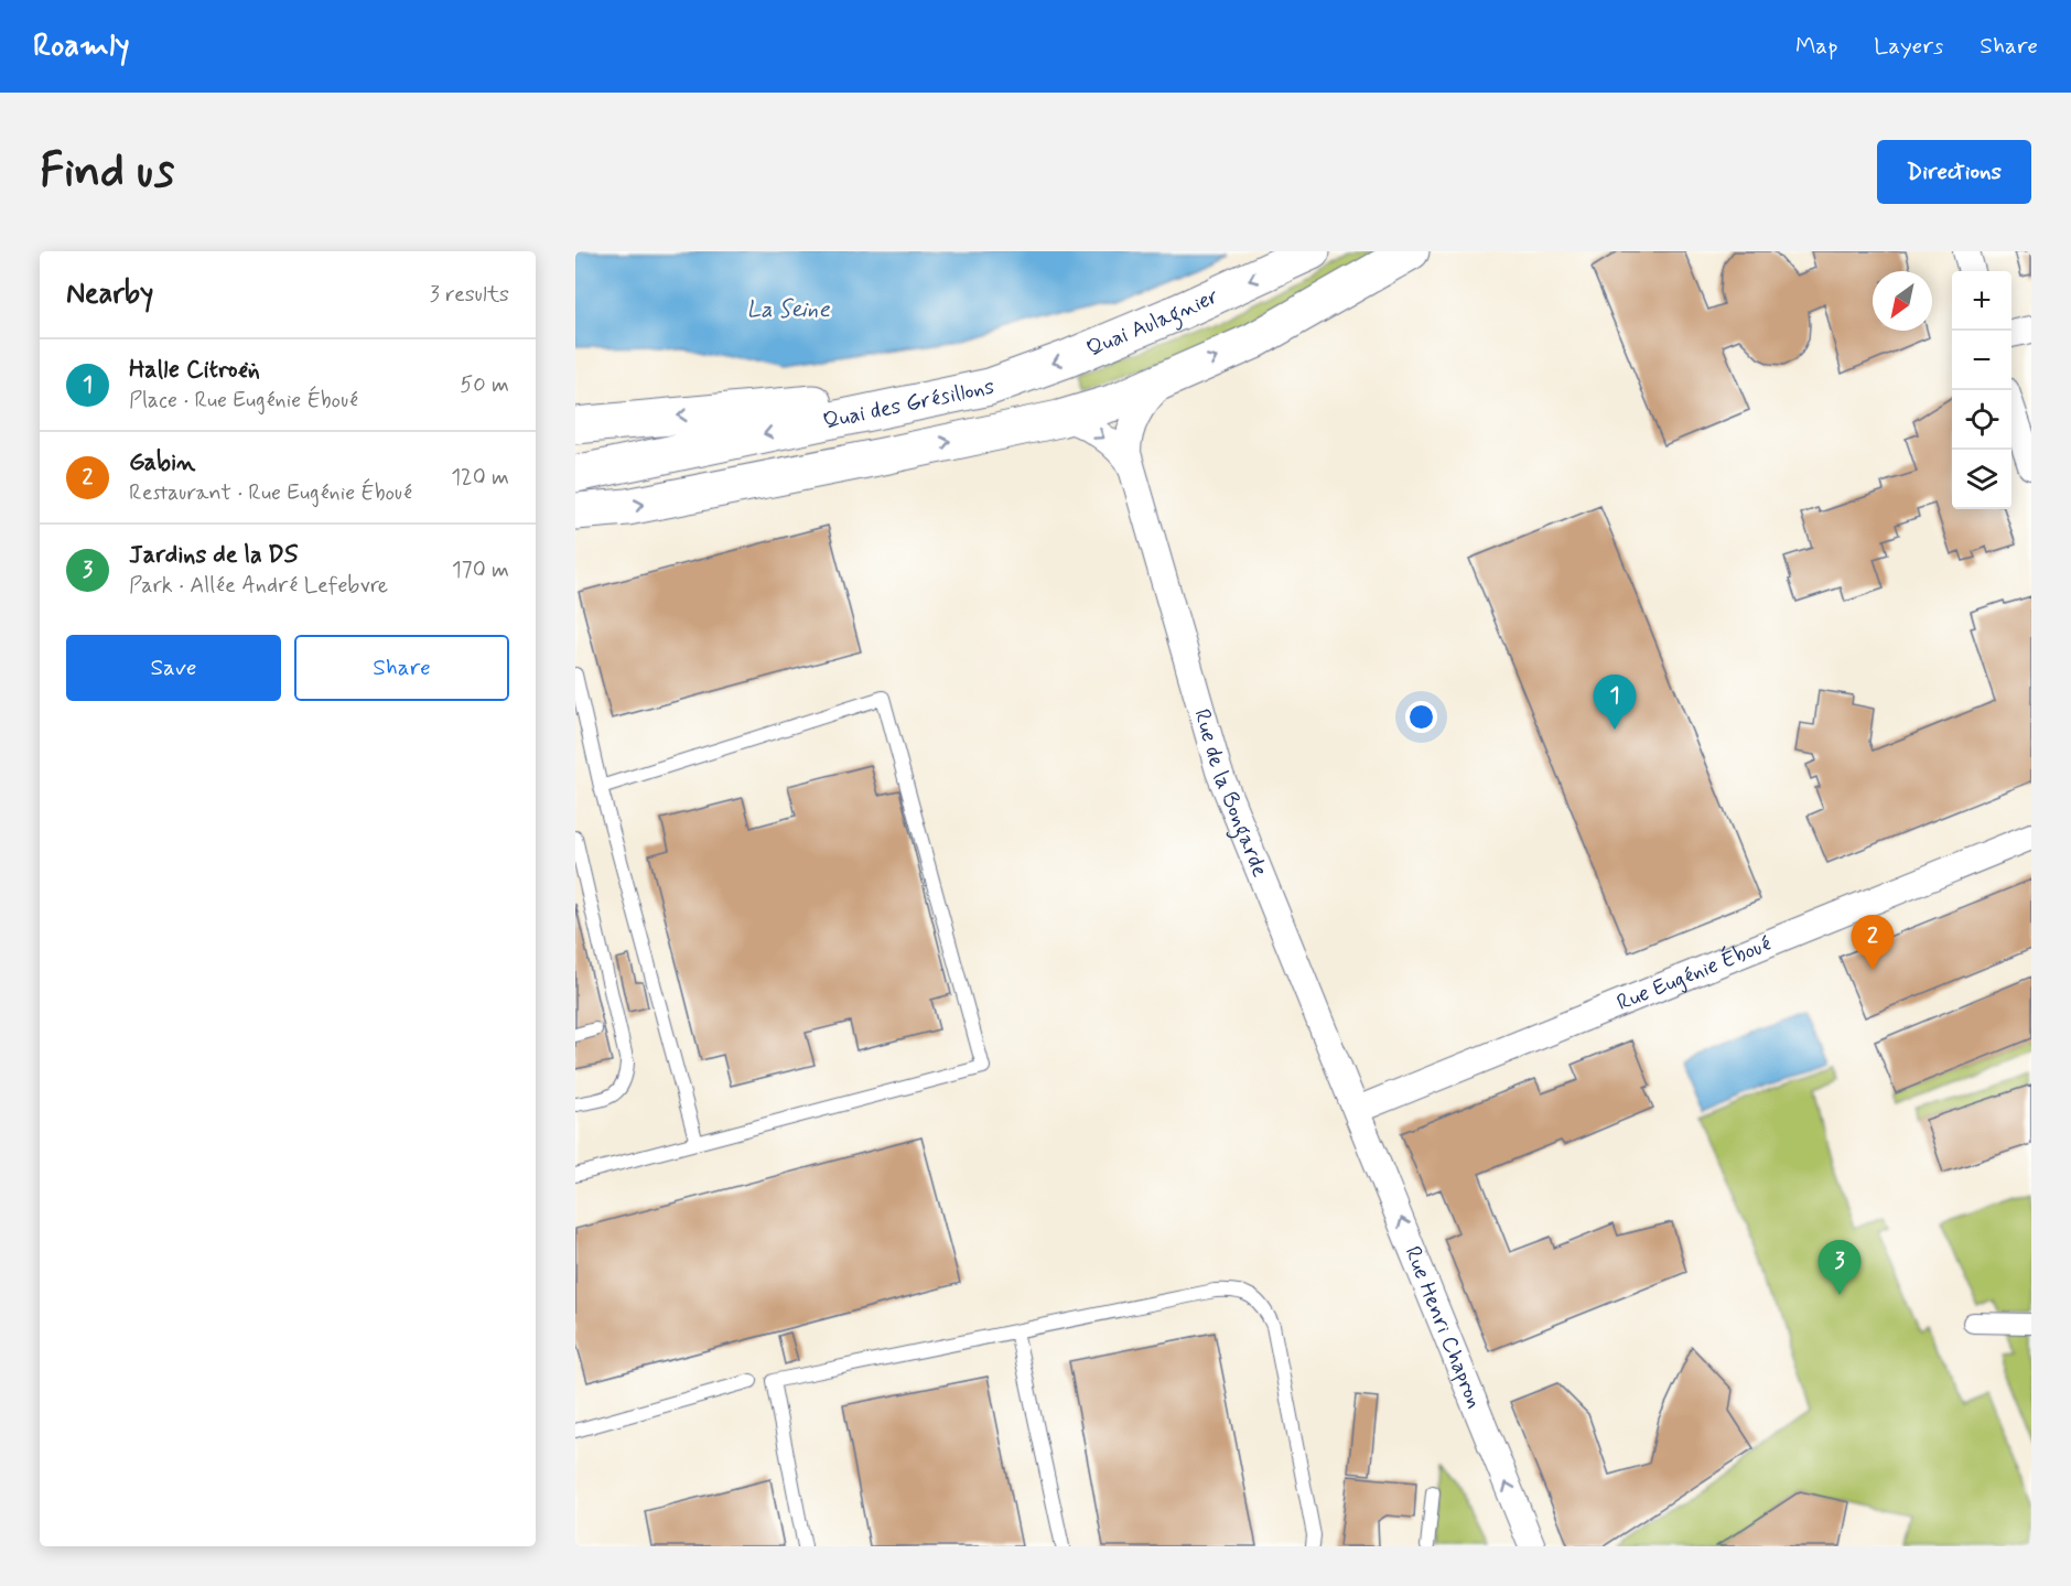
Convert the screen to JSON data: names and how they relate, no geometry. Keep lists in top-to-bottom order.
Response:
{
  "streets": {
    "main road": ["Quai Aulagnier", "Quai des Grésillons"],
    "street": ["Rue de la Bongarde", "Rue Eugénie Éboué", "Rue Henri Chapron"]
  },
  "crossings": [
    ["Quai Aulagnier", "Quai des Grésillons"],
    ["Rue de la Bongarde", "Rue Eugénie Éboué"],
    ["Rue de la Bongarde", "Rue Henri Chapron"],
    ["Rue Eugénie Éboué", "Rue Henri Chapron"]
  ],
  "one_way": ["Rue Henri Chapron"],
  "water": ["La Seine"],
  "north": "bottom left",
  "page": {
    "header": "Roamly",
    "nav": ["Map", "Layers", "Share"],
    "buttons": [
      "Directions",
      ["Save", "Share"]
    ],
    "title": "Find us",
    "heading": ["Nearby", "3 results"],
    "map_buttons": ["+", "−"],
    "list": [
      {
        "mark": "1",
        "name": "Halle Citroën",
        "note": "Place · Rue Eugénie Éboué",
        "value": "50 m"
      },
      {
        "mark": "2",
        "name": "Gabin",
        "note": "Restaurant · Rue Eugénie Éboué",
        "value": "120 m"
      },
      {
        "mark": "3",
        "name": "Jardins de la DS",
        "note": "Park · Allée André Lefebvre",
        "value": "170 m"
      }
    ],
    "pins": ["1", "2", "3"]
  }
}
